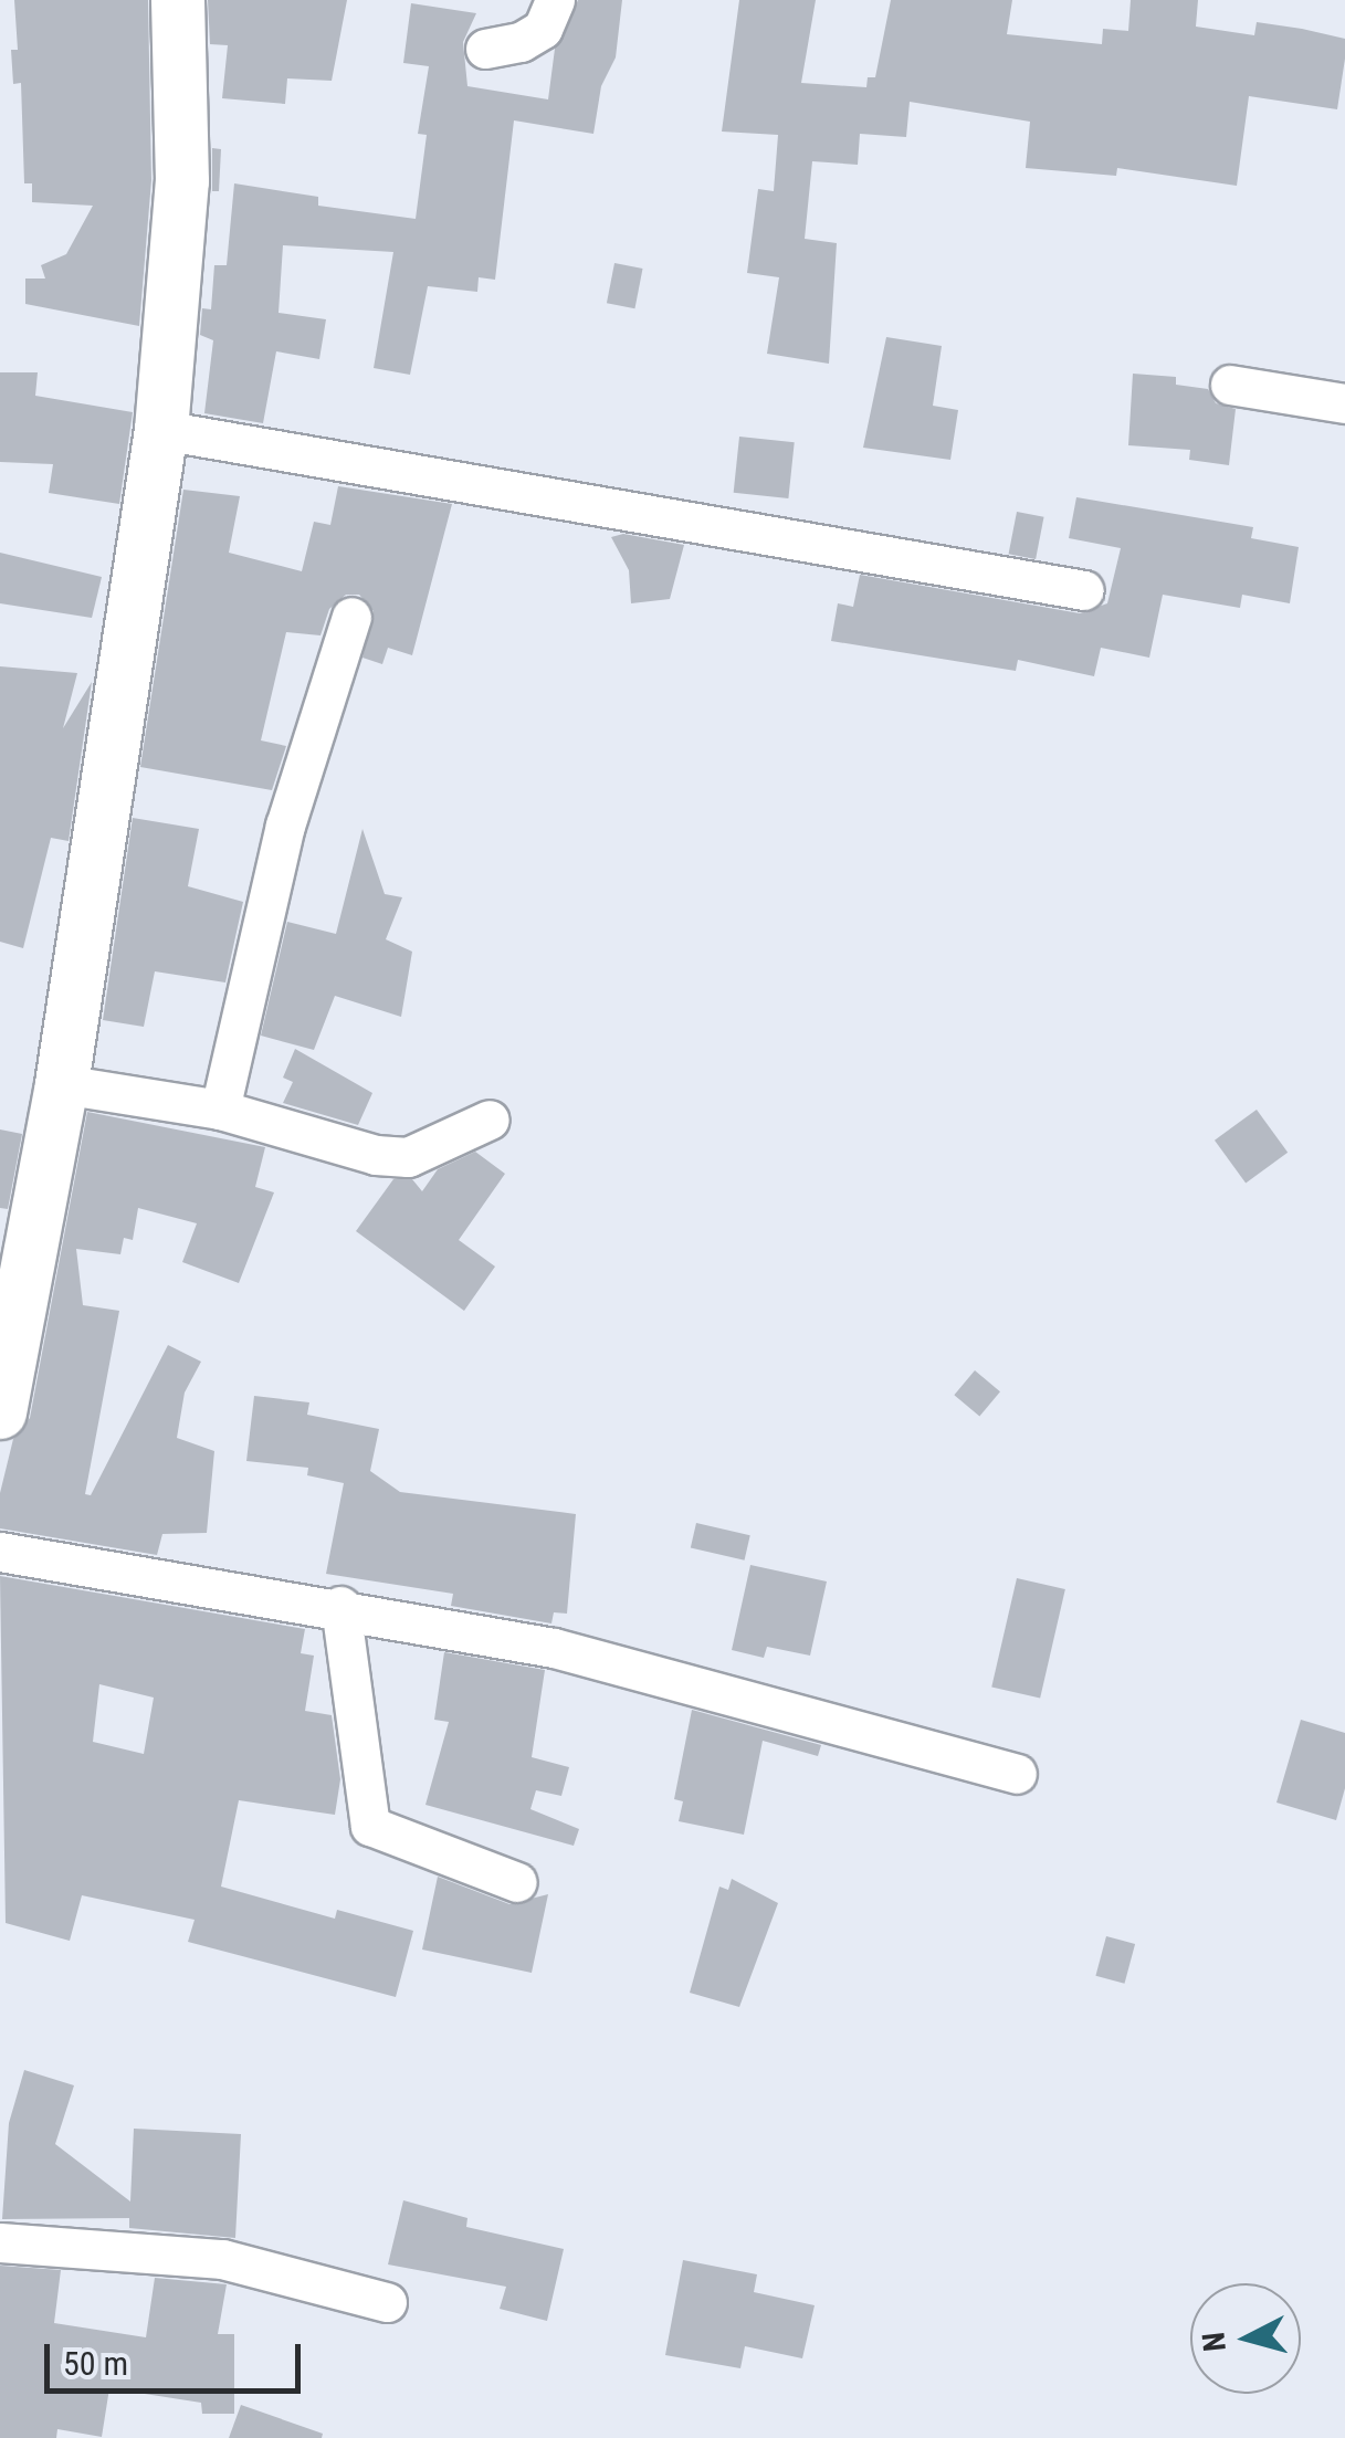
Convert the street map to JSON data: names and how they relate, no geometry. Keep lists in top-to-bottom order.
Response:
{
  "scale_bar": "50 m",
  "north": "left"
}
